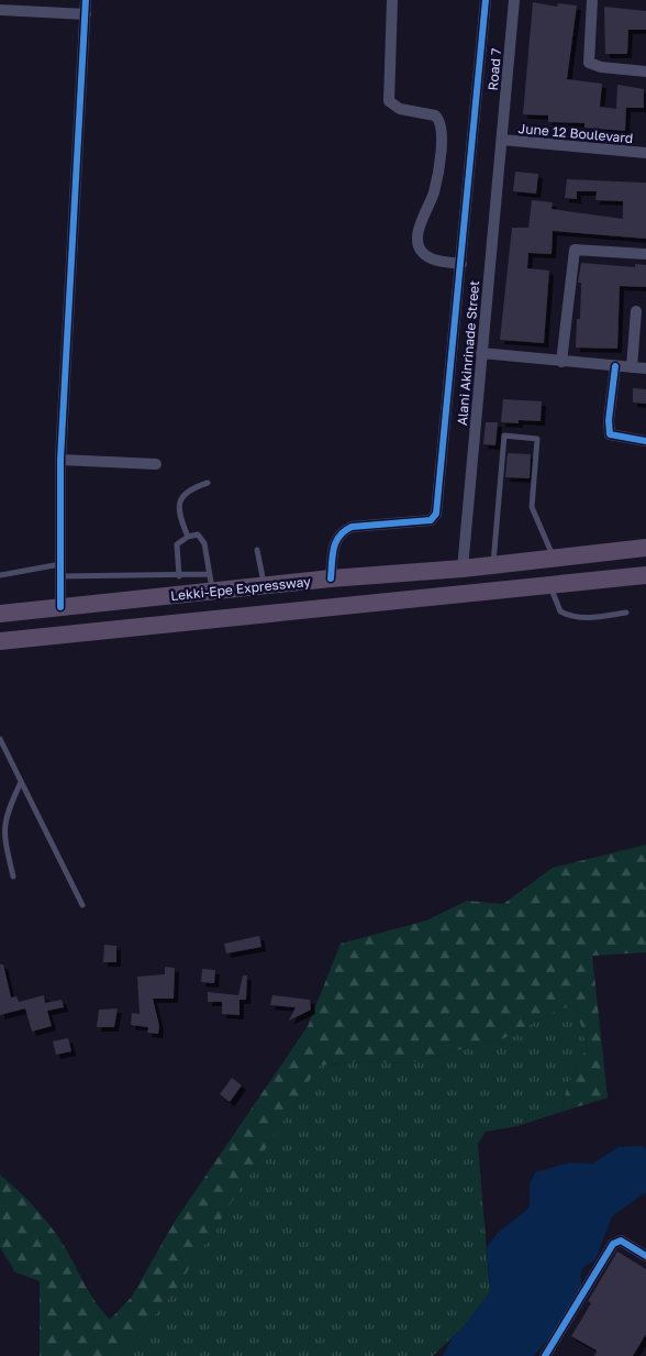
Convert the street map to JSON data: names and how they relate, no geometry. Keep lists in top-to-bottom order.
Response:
{
  "streets": {
    "highway": ["Lekki-Epe Expressway"],
    "street": ["Road 7", "June 12 Boulevard", "Alani Akinrinade Street"]
  },
  "crossings": [
    ["Road 7", "June 12 Boulevard"],
    ["Road 7", "Alani Akinrinade Street"],
    ["June 12 Boulevard", "Alani Akinrinade Street"],
    ["Alani Akinrinade Street", "Lekki-Epe Expressway"]
  ]
}
